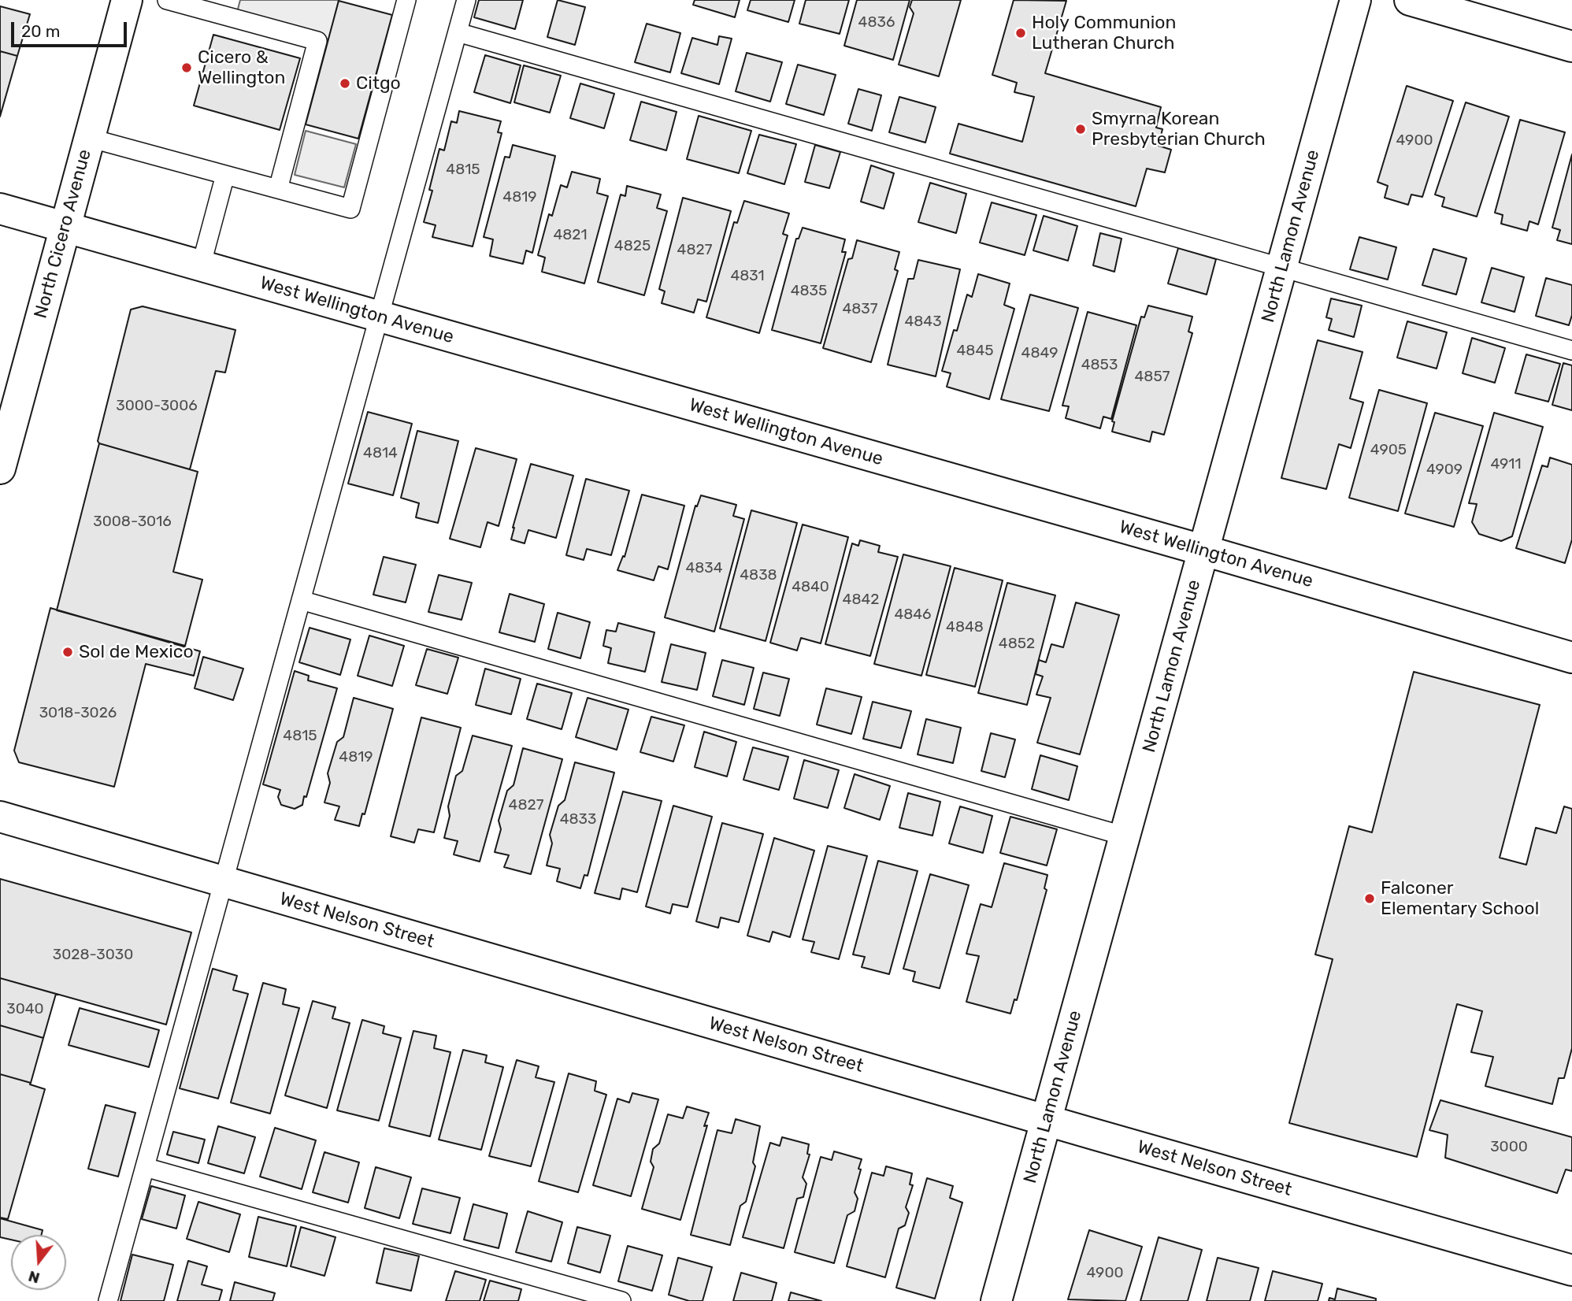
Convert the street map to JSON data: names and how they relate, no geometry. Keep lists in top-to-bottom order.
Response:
{
  "streets": {
    "street": [
      "North Cicero Avenue",
      "North Lamon Avenue",
      "West Wellington Avenue",
      "West Nelson Street"
    ]
  },
  "crossings": [
    ["North Cicero Avenue", "West Wellington Avenue"],
    ["North Lamon Avenue", "West Wellington Avenue"],
    ["North Lamon Avenue", "West Nelson Street"]
  ],
  "places": [
    "Holy Communion Lutheran Church",
    "Cicero & Wellington",
    "Citgo",
    "Smyrna Korean Presbyterian Church",
    "Sol de Mexico",
    "Falconer Elementary School"
  ],
  "house_numbers": [
    "4836",
    "4900",
    "4815",
    "4819",
    "4821",
    "4825",
    "4827",
    "4831",
    "4835",
    "4837",
    "4843",
    "4845",
    "4849",
    "4853",
    "4857",
    "3000-3006",
    "4905",
    "4814",
    "4911",
    "4909",
    "3008-3016",
    "4834",
    "4838",
    "4840",
    "4842",
    "4846",
    "4848",
    "4852",
    "3018-3026",
    "4815",
    "4819",
    "4827",
    "4833",
    "3028-3030",
    "3040",
    "3000",
    "4900"
  ],
  "scale_bar": "20 m",
  "north": "bottom"
}
